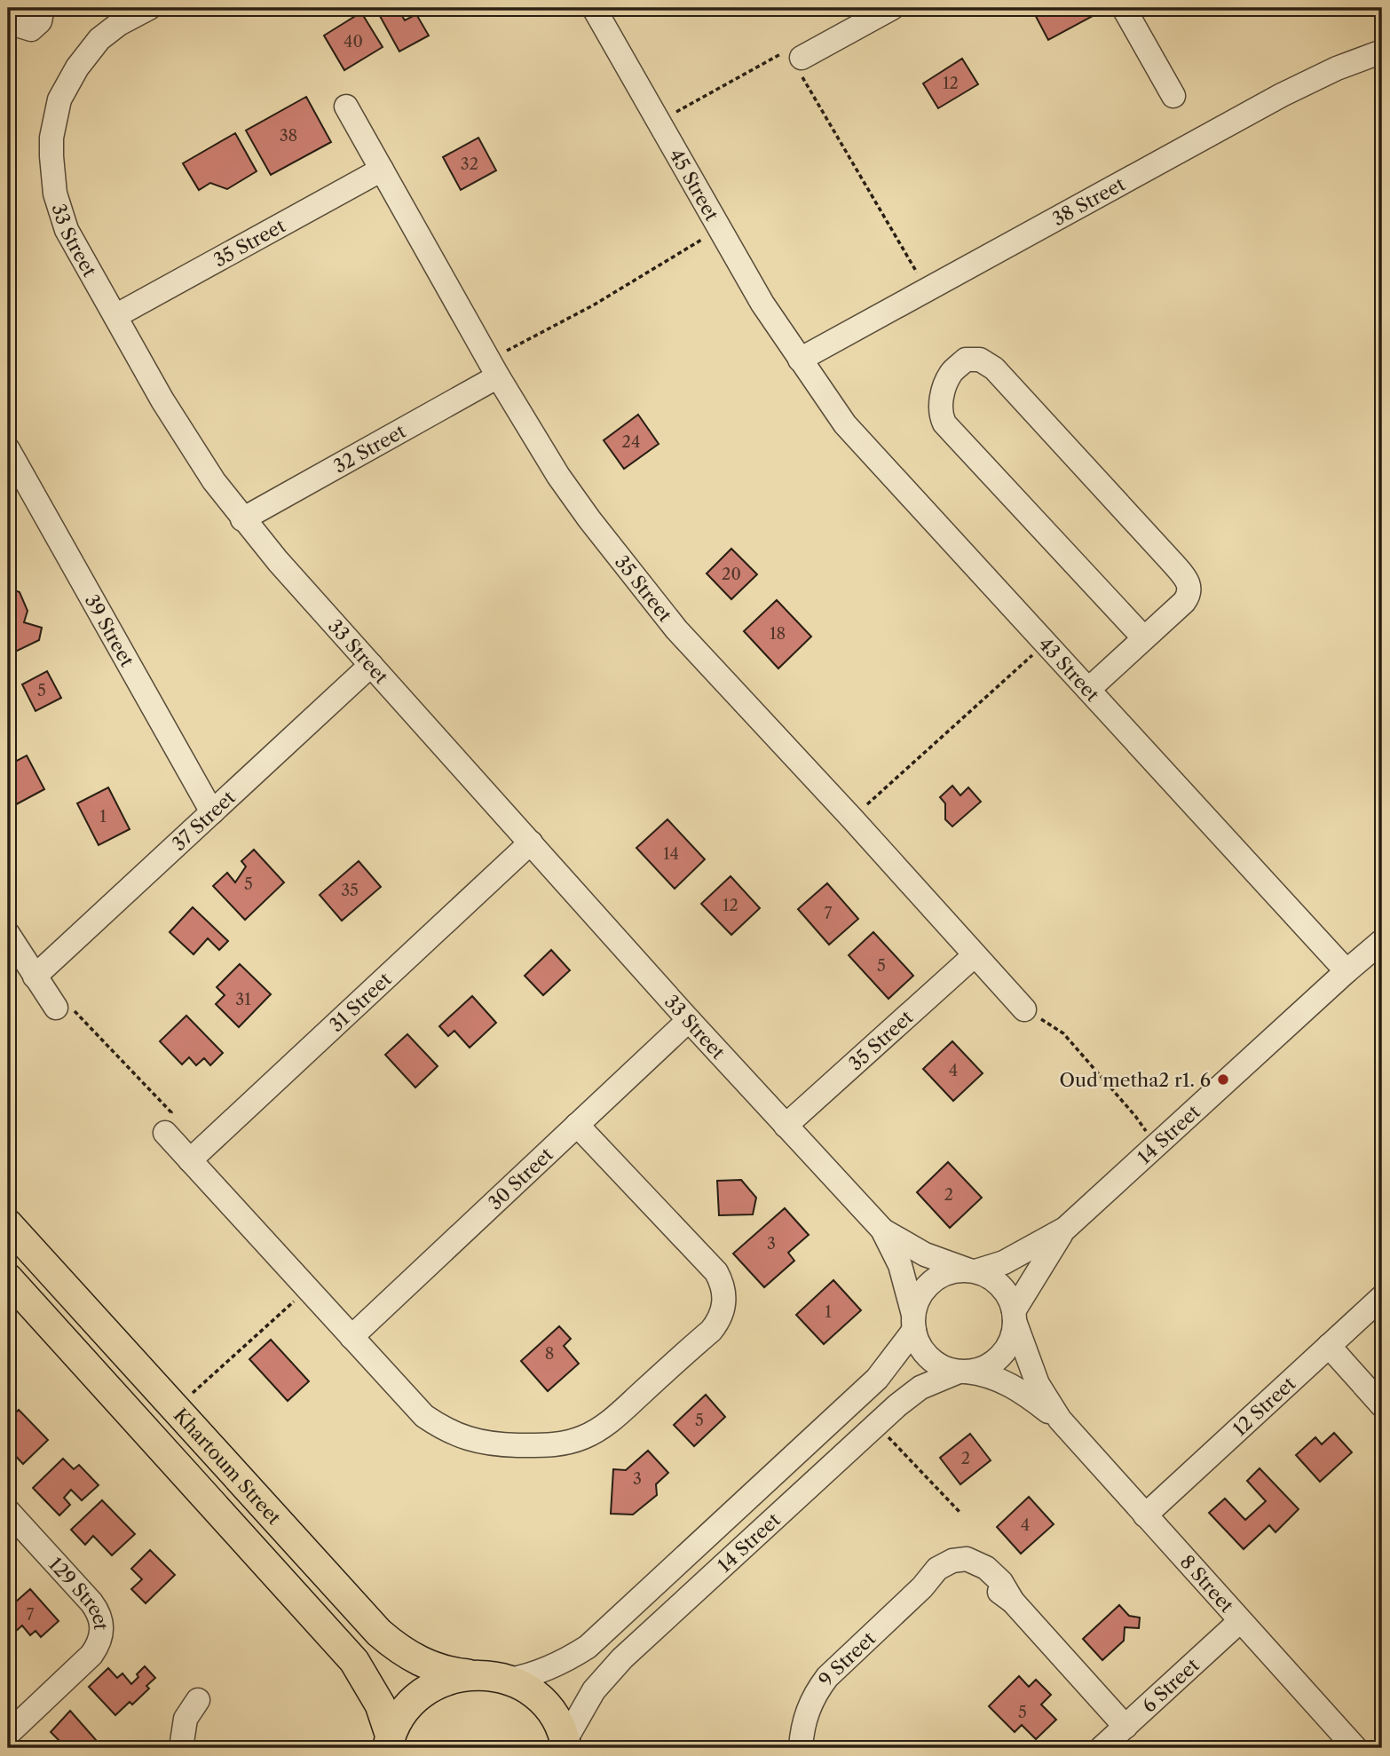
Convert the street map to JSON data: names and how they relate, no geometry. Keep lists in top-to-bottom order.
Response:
{
  "streets": {
    "main road": ["Khartoum Street"],
    "street": [
      "45 Street",
      "38 Street",
      "33 Street",
      "35 Street",
      "32 Street",
      "39 Street",
      "43 Street",
      "37 Street",
      "31 Street",
      "14 Street",
      "30 Street",
      "12 Street",
      "8 Street",
      "129 Street",
      "9 Street",
      "6 Street"
    ]
  },
  "crossings": [
    ["45 Street", "38 Street"],
    ["45 Street", "43 Street"],
    ["38 Street", "43 Street"],
    ["33 Street", "35 Street"],
    ["33 Street", "32 Street"],
    ["33 Street", "37 Street"],
    ["33 Street", "31 Street"],
    ["33 Street", "14 Street"],
    ["33 Street", "30 Street"],
    ["33 Street", "8 Street"],
    ["35 Street", "32 Street"],
    ["39 Street", "37 Street"],
    ["43 Street", "14 Street"],
    ["14 Street", "Khartoum Street"],
    ["14 Street", "8 Street"],
    ["12 Street", "8 Street"],
    ["8 Street", "6 Street"],
    ["9 Street", "6 Street"]
  ],
  "places": ["Oud metha2 r1. 6"],
  "house_numbers": [
    "40",
    "12",
    "38",
    "32",
    "24",
    "20",
    "18",
    "5",
    "1",
    "14",
    "5",
    "35",
    "12",
    "7",
    "5",
    "31",
    "4",
    "2",
    "3",
    "1",
    "8",
    "5",
    "2",
    "3",
    "4",
    "7",
    "5"
  ]
}
